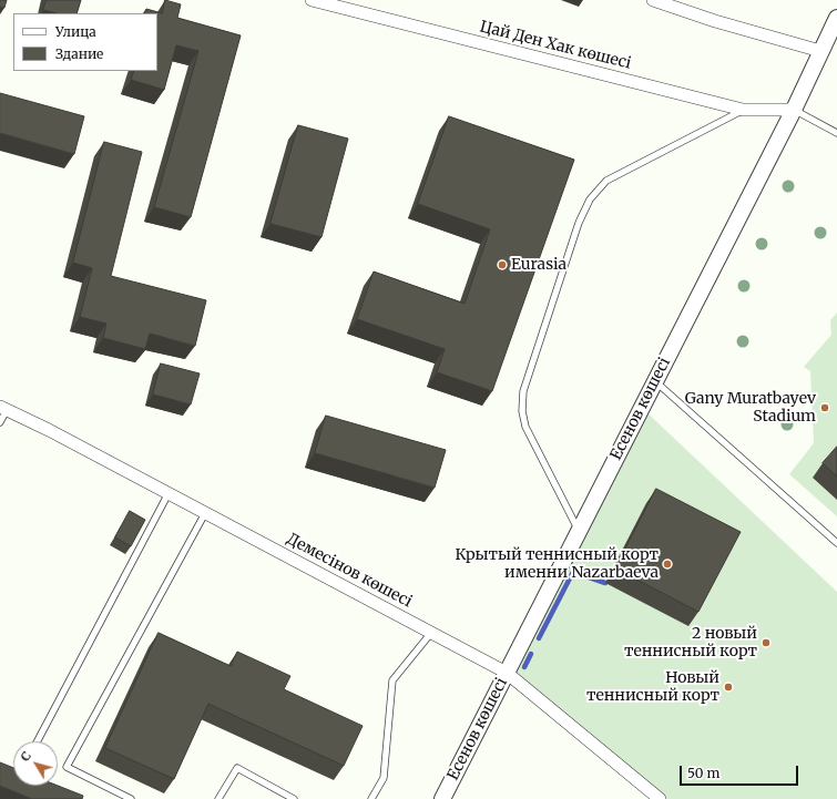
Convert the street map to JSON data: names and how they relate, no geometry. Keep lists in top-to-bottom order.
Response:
{
  "streets": {
    "street": ["Цай Ден Хак көшесі", "Есенов көшесі", "Демесінов көшесі"]
  },
  "crossings": [
    ["Цай Ден Хак көшесі", "Есенов көшесі"],
    ["Есенов көшесі", "Демесінов көшесі"]
  ],
  "places": [
    "Eurasia",
    "Gany Muratbayev Stadium",
    "Крытый теннисный корт именни Nazarbaeva",
    "2 новый теннисный корт",
    "Новый теннисный корт"
  ],
  "legend": ["Улица", "Здание"],
  "scale_bar": "50 m",
  "north": "top left"
}
